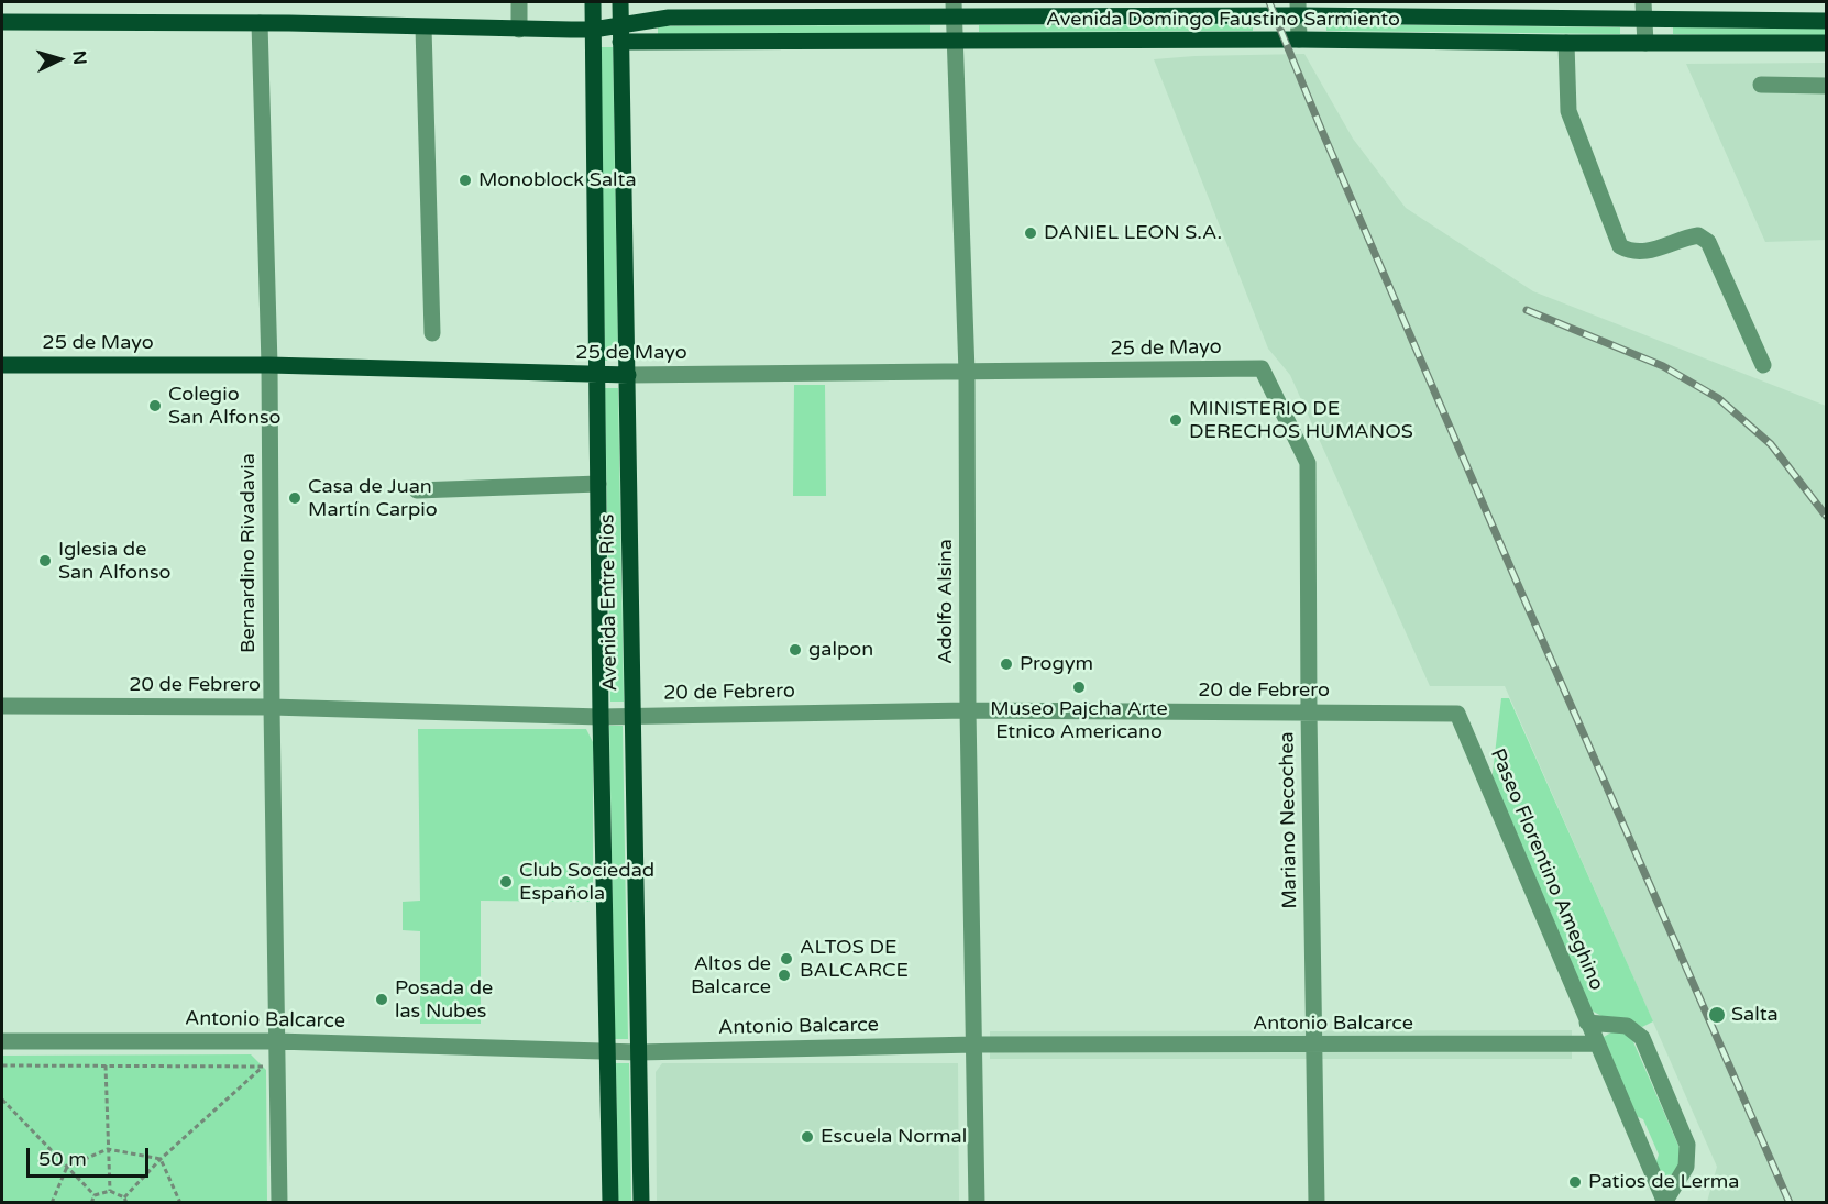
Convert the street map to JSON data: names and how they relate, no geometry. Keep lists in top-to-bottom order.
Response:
{
  "streets": {
    "main road": ["Avenida Domingo Faustino Sarmiento", "25 de Mayo", "Avenida Entre Ríos"],
    "street": [
      "Bernardino Rivadavia",
      "Adolfo Alsina",
      "20 de Febrero",
      "Mariano Necochea",
      "Paseo Florentino Ameghino",
      "Antonio Balcarce"
    ]
  },
  "crossings": [
    ["Avenida Domingo Faustino Sarmiento", "Bernardino Rivadavia"],
    ["Avenida Domingo Faustino Sarmiento", "Adolfo Alsina"],
    ["Avenida Domingo Faustino Sarmiento", "Avenida Entre Ríos"],
    ["25 de Mayo", "Bernardino Rivadavia"],
    ["25 de Mayo", "Adolfo Alsina"],
    ["25 de Mayo", "Avenida Entre Ríos"],
    ["25 de Mayo", "Mariano Necochea"],
    ["Bernardino Rivadavia", "20 de Febrero"],
    ["Bernardino Rivadavia", "Antonio Balcarce"],
    ["Adolfo Alsina", "20 de Febrero"],
    ["Adolfo Alsina", "Antonio Balcarce"],
    ["Avenida Entre Ríos", "20 de Febrero"],
    ["Avenida Entre Ríos", "Antonio Balcarce"],
    ["20 de Febrero", "Mariano Necochea"],
    ["20 de Febrero", "Paseo Florentino Ameghino"],
    ["Mariano Necochea", "Antonio Balcarce"],
    ["Paseo Florentino Ameghino", "Antonio Balcarce"]
  ],
  "places": [
    "Monoblock Salta",
    "DANIEL LEON S.A.",
    "Colegio San Alfonso",
    "MINISTERIO DE DERECHOS HUMANOS",
    "Casa de Juan Martín Carpio",
    "Iglesia de San Alfonso",
    "galpon",
    "Progym",
    "Museo Pajcha Arte Etnico Americano",
    "Club Sociedad Española",
    "ALTOS DE BALCARCE",
    "Altos de Balcarce",
    "Posada de las Nubes",
    "Salta",
    "Escuela Normal",
    "Patios de Lerma"
  ],
  "scale_bar": "50 m",
  "north": "right"
}
